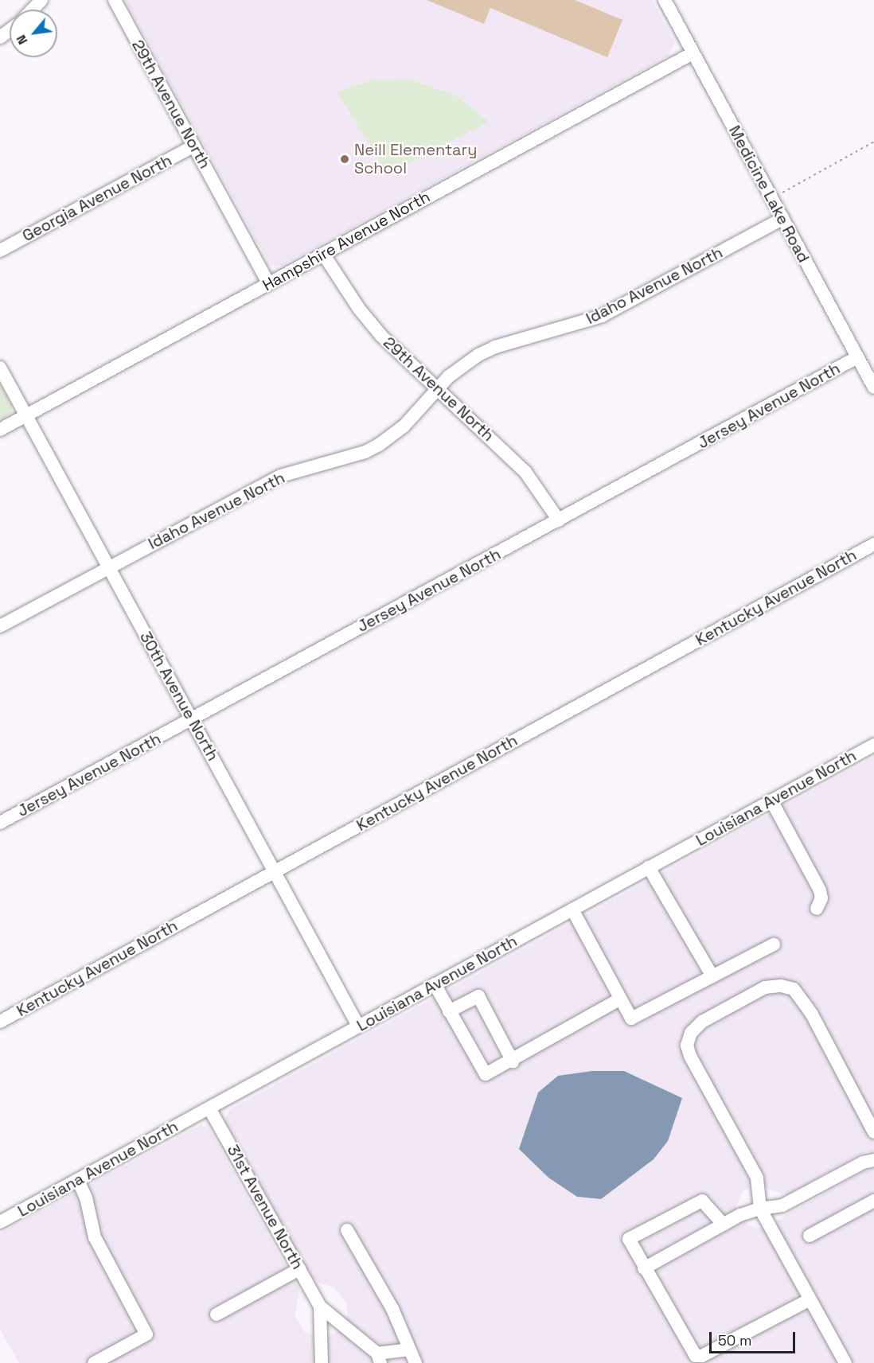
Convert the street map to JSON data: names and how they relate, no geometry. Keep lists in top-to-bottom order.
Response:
{
  "streets": {
    "street": [
      "29th Avenue North",
      "Medicine Lake Road",
      "Georgia Avenue North",
      "Hampshire Avenue North",
      "Idaho Avenue North",
      "Jersey Avenue North",
      "Kentucky Avenue North",
      "30th Avenue North",
      "Louisiana Avenue North",
      "31st Avenue North"
    ]
  },
  "crossings": [
    ["29th Avenue North", "Georgia Avenue North"],
    ["29th Avenue North", "Hampshire Avenue North"],
    ["29th Avenue North", "Idaho Avenue North"],
    ["29th Avenue North", "Jersey Avenue North"],
    ["Medicine Lake Road", "Hampshire Avenue North"],
    ["Medicine Lake Road", "Idaho Avenue North"],
    ["Medicine Lake Road", "Jersey Avenue North"],
    ["Hampshire Avenue North", "30th Avenue North"],
    ["Idaho Avenue North", "30th Avenue North"],
    ["Jersey Avenue North", "30th Avenue North"],
    ["Kentucky Avenue North", "30th Avenue North"],
    ["30th Avenue North", "Louisiana Avenue North"],
    ["Louisiana Avenue North", "31st Avenue North"]
  ],
  "places": ["Neill Elementary School"],
  "scale_bar": "50 m",
  "north": "bottom left"
}
